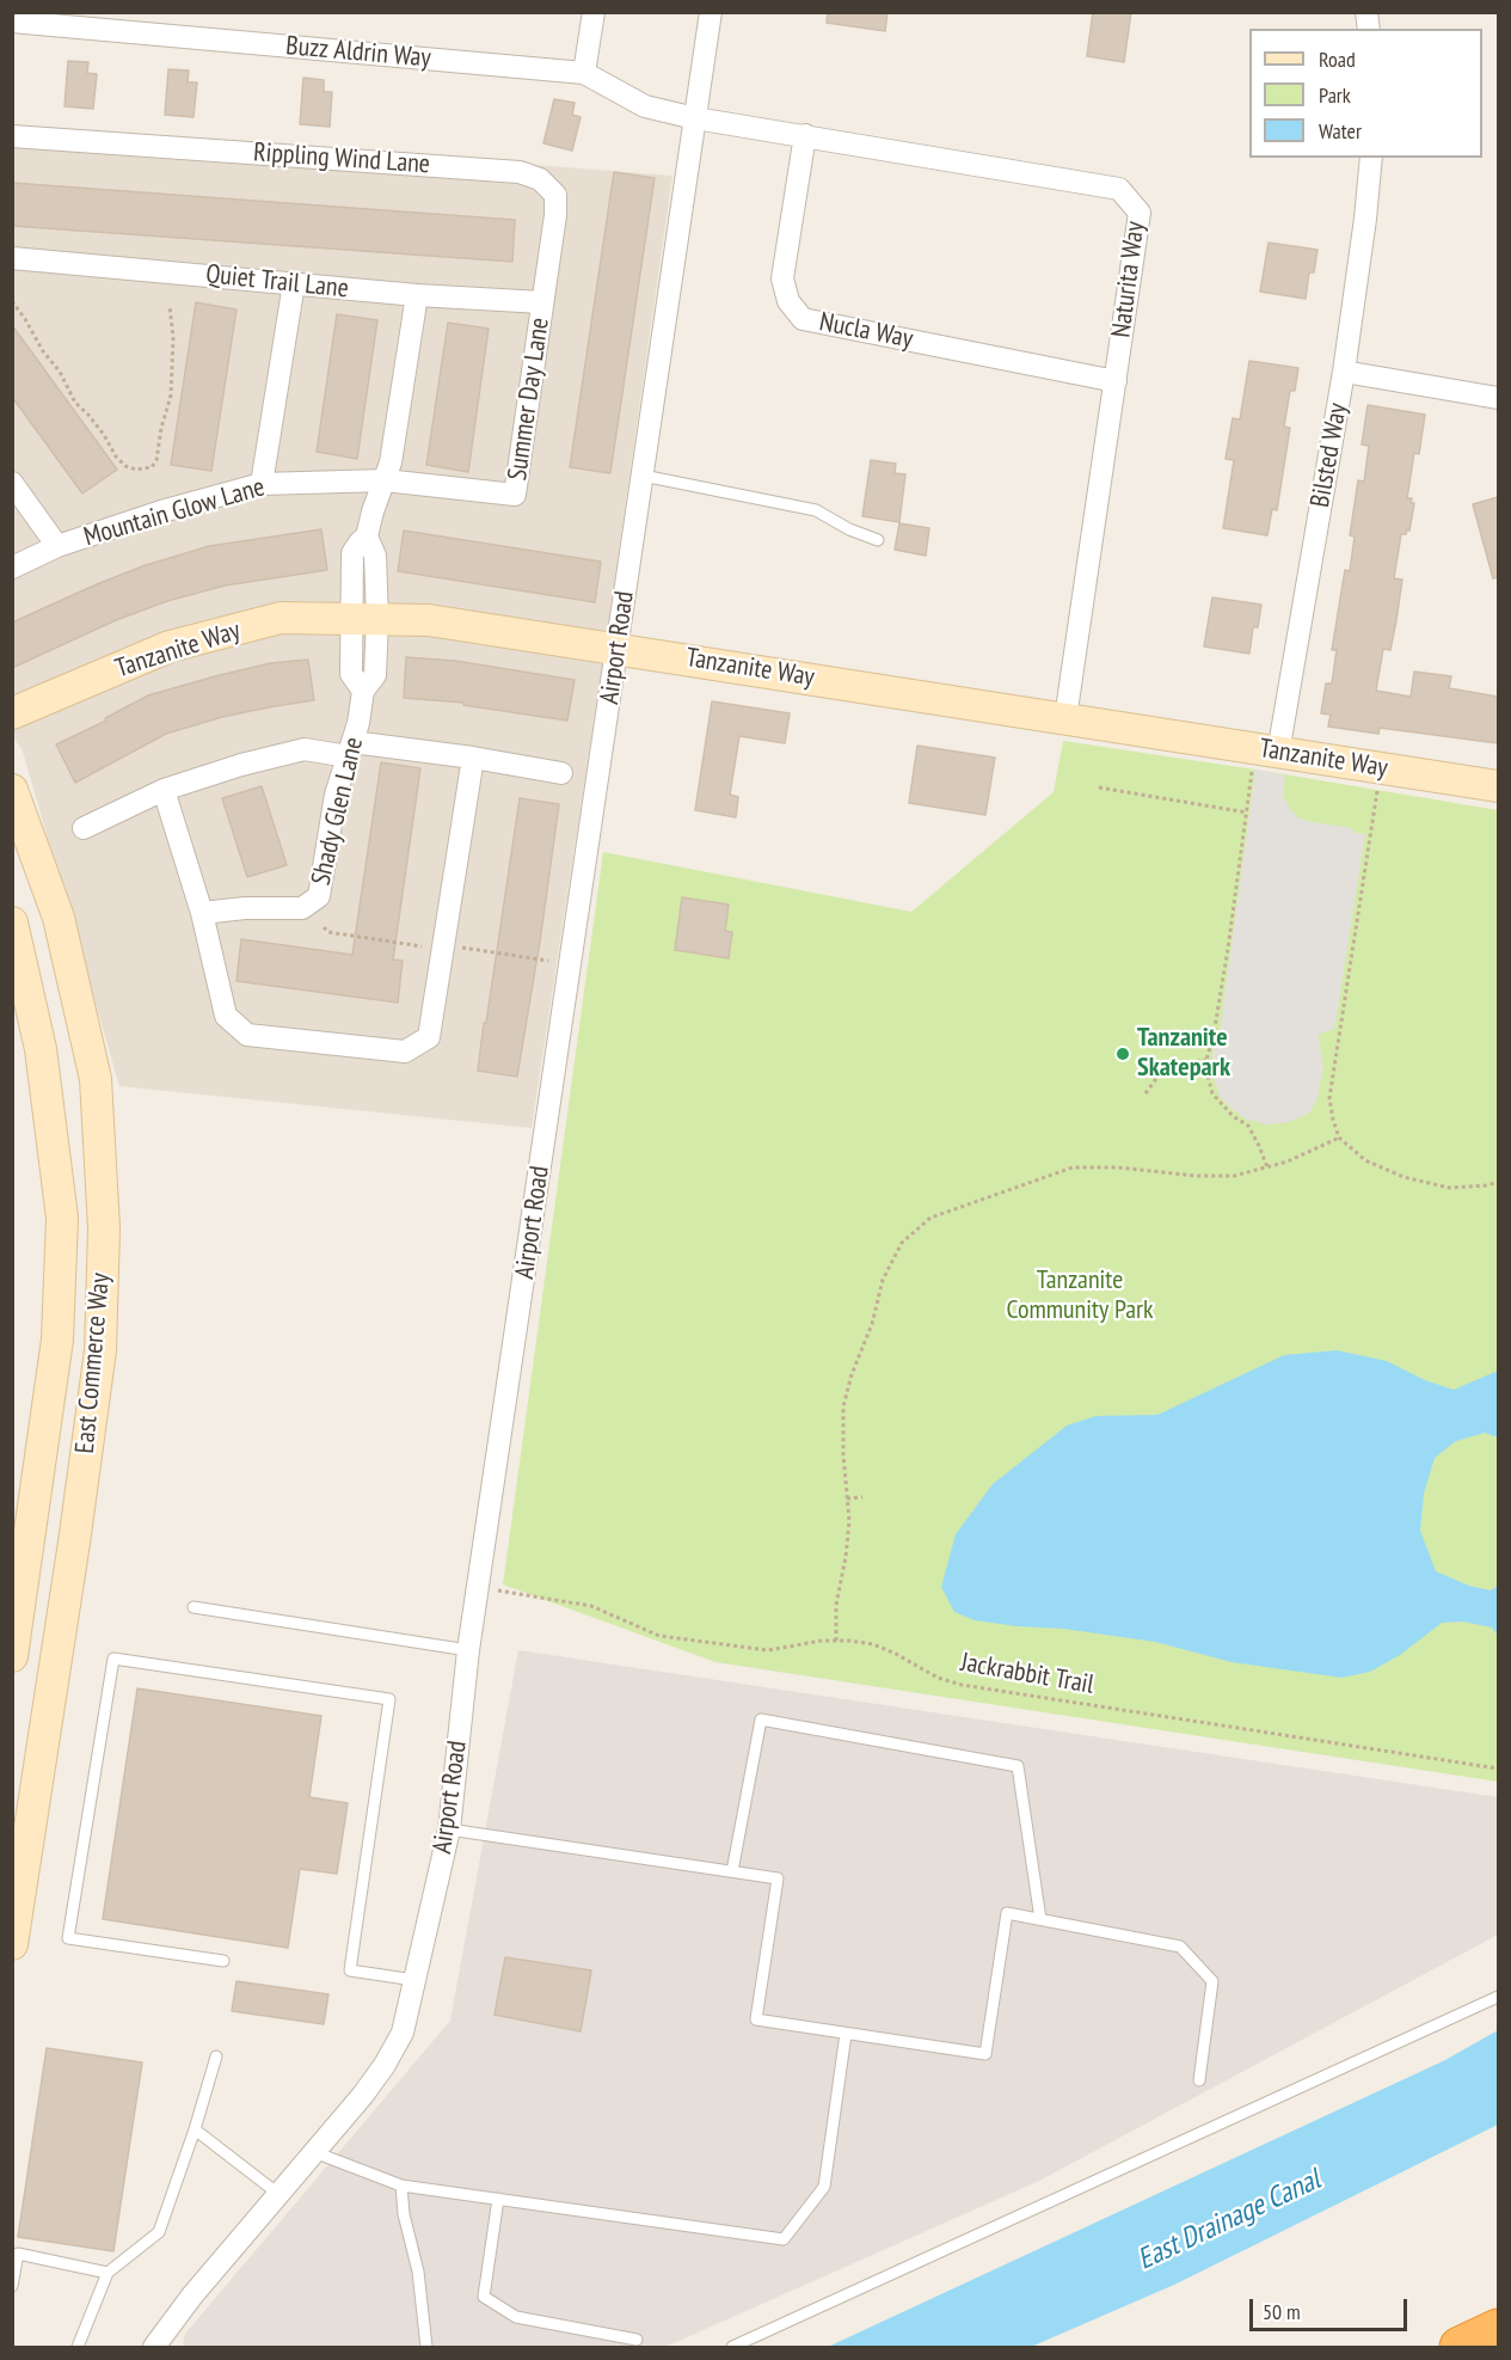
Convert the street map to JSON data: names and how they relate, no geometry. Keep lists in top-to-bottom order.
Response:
{
  "streets": {
    "main road": ["Tanzanite Way", "East Commerce Way"],
    "street": [
      "Buzz Aldrin Way",
      "Rippling Wind Lane",
      "Naturita Way",
      "Quiet Trail Lane",
      "Nucla Way",
      "Summer Day Lane",
      "Bilsted Way",
      "Mountain Glow Lane",
      "Airport Road",
      "Shady Glen Lane"
    ],
    "path": ["Jackrabbit Trail"]
  },
  "crossings": [
    ["Buzz Aldrin Way", "Naturita Way"],
    ["Buzz Aldrin Way", "Airport Road"],
    ["Rippling Wind Lane", "Quiet Trail Lane"],
    ["Rippling Wind Lane", "Summer Day Lane"],
    ["Naturita Way", "Nucla Way"],
    ["Naturita Way", "Airport Road"],
    ["Naturita Way", "Tanzanite Way"],
    ["Quiet Trail Lane", "Summer Day Lane"],
    ["Quiet Trail Lane", "Shady Glen Lane"],
    ["Summer Day Lane", "Mountain Glow Lane"],
    ["Summer Day Lane", "Shady Glen Lane"],
    ["Bilsted Way", "Tanzanite Way"],
    ["Mountain Glow Lane", "Shady Glen Lane"],
    ["Airport Road", "Tanzanite Way"],
    ["Airport Road", "Jackrabbit Trail"],
    ["Tanzanite Way", "Shady Glen Lane"]
  ],
  "water": ["East Drainage Canal"],
  "parks": ["Tanzanite Community Park"],
  "places": ["Tanzanite Skatepark"],
  "legend": ["Road", "Park", "Water"],
  "scale_bar": "50 m"
}
